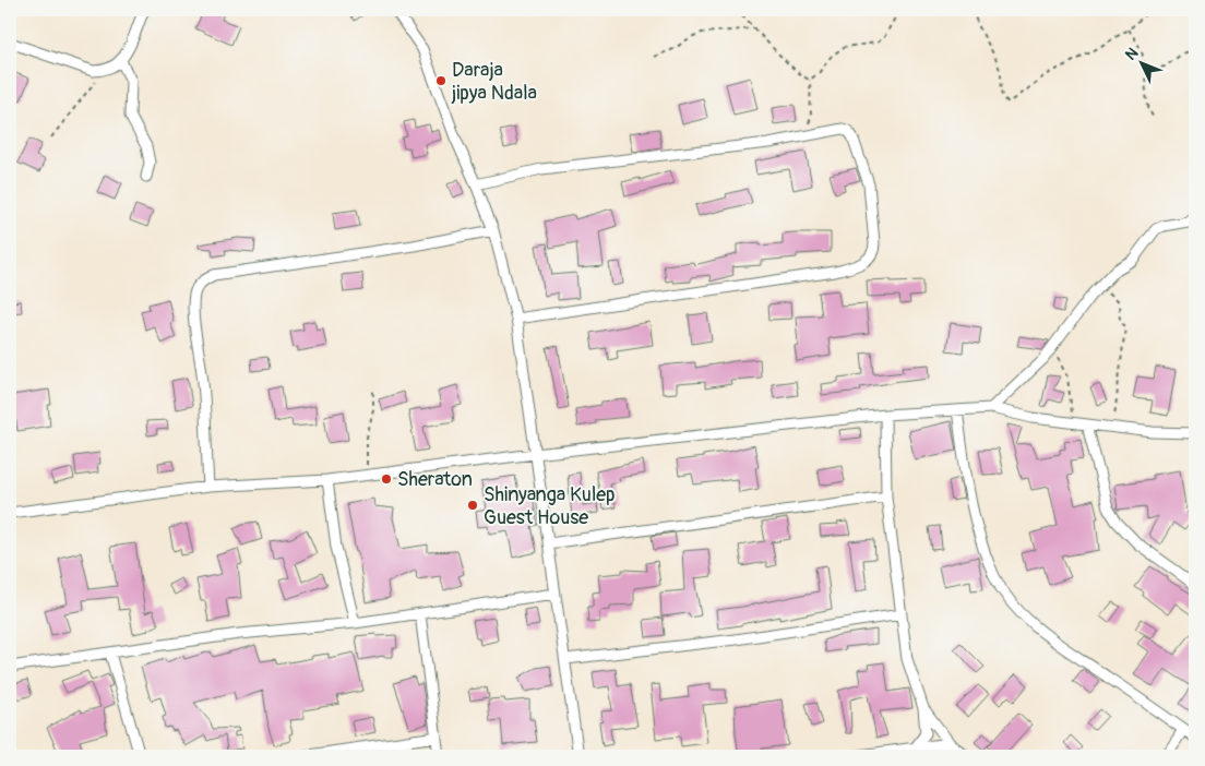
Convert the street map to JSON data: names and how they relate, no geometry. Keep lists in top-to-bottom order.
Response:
{
  "places": ["Daraja jipya Ndala", "Sheraton", "Shinyanga Kulep Guest House"],
  "north": "top left"
}
